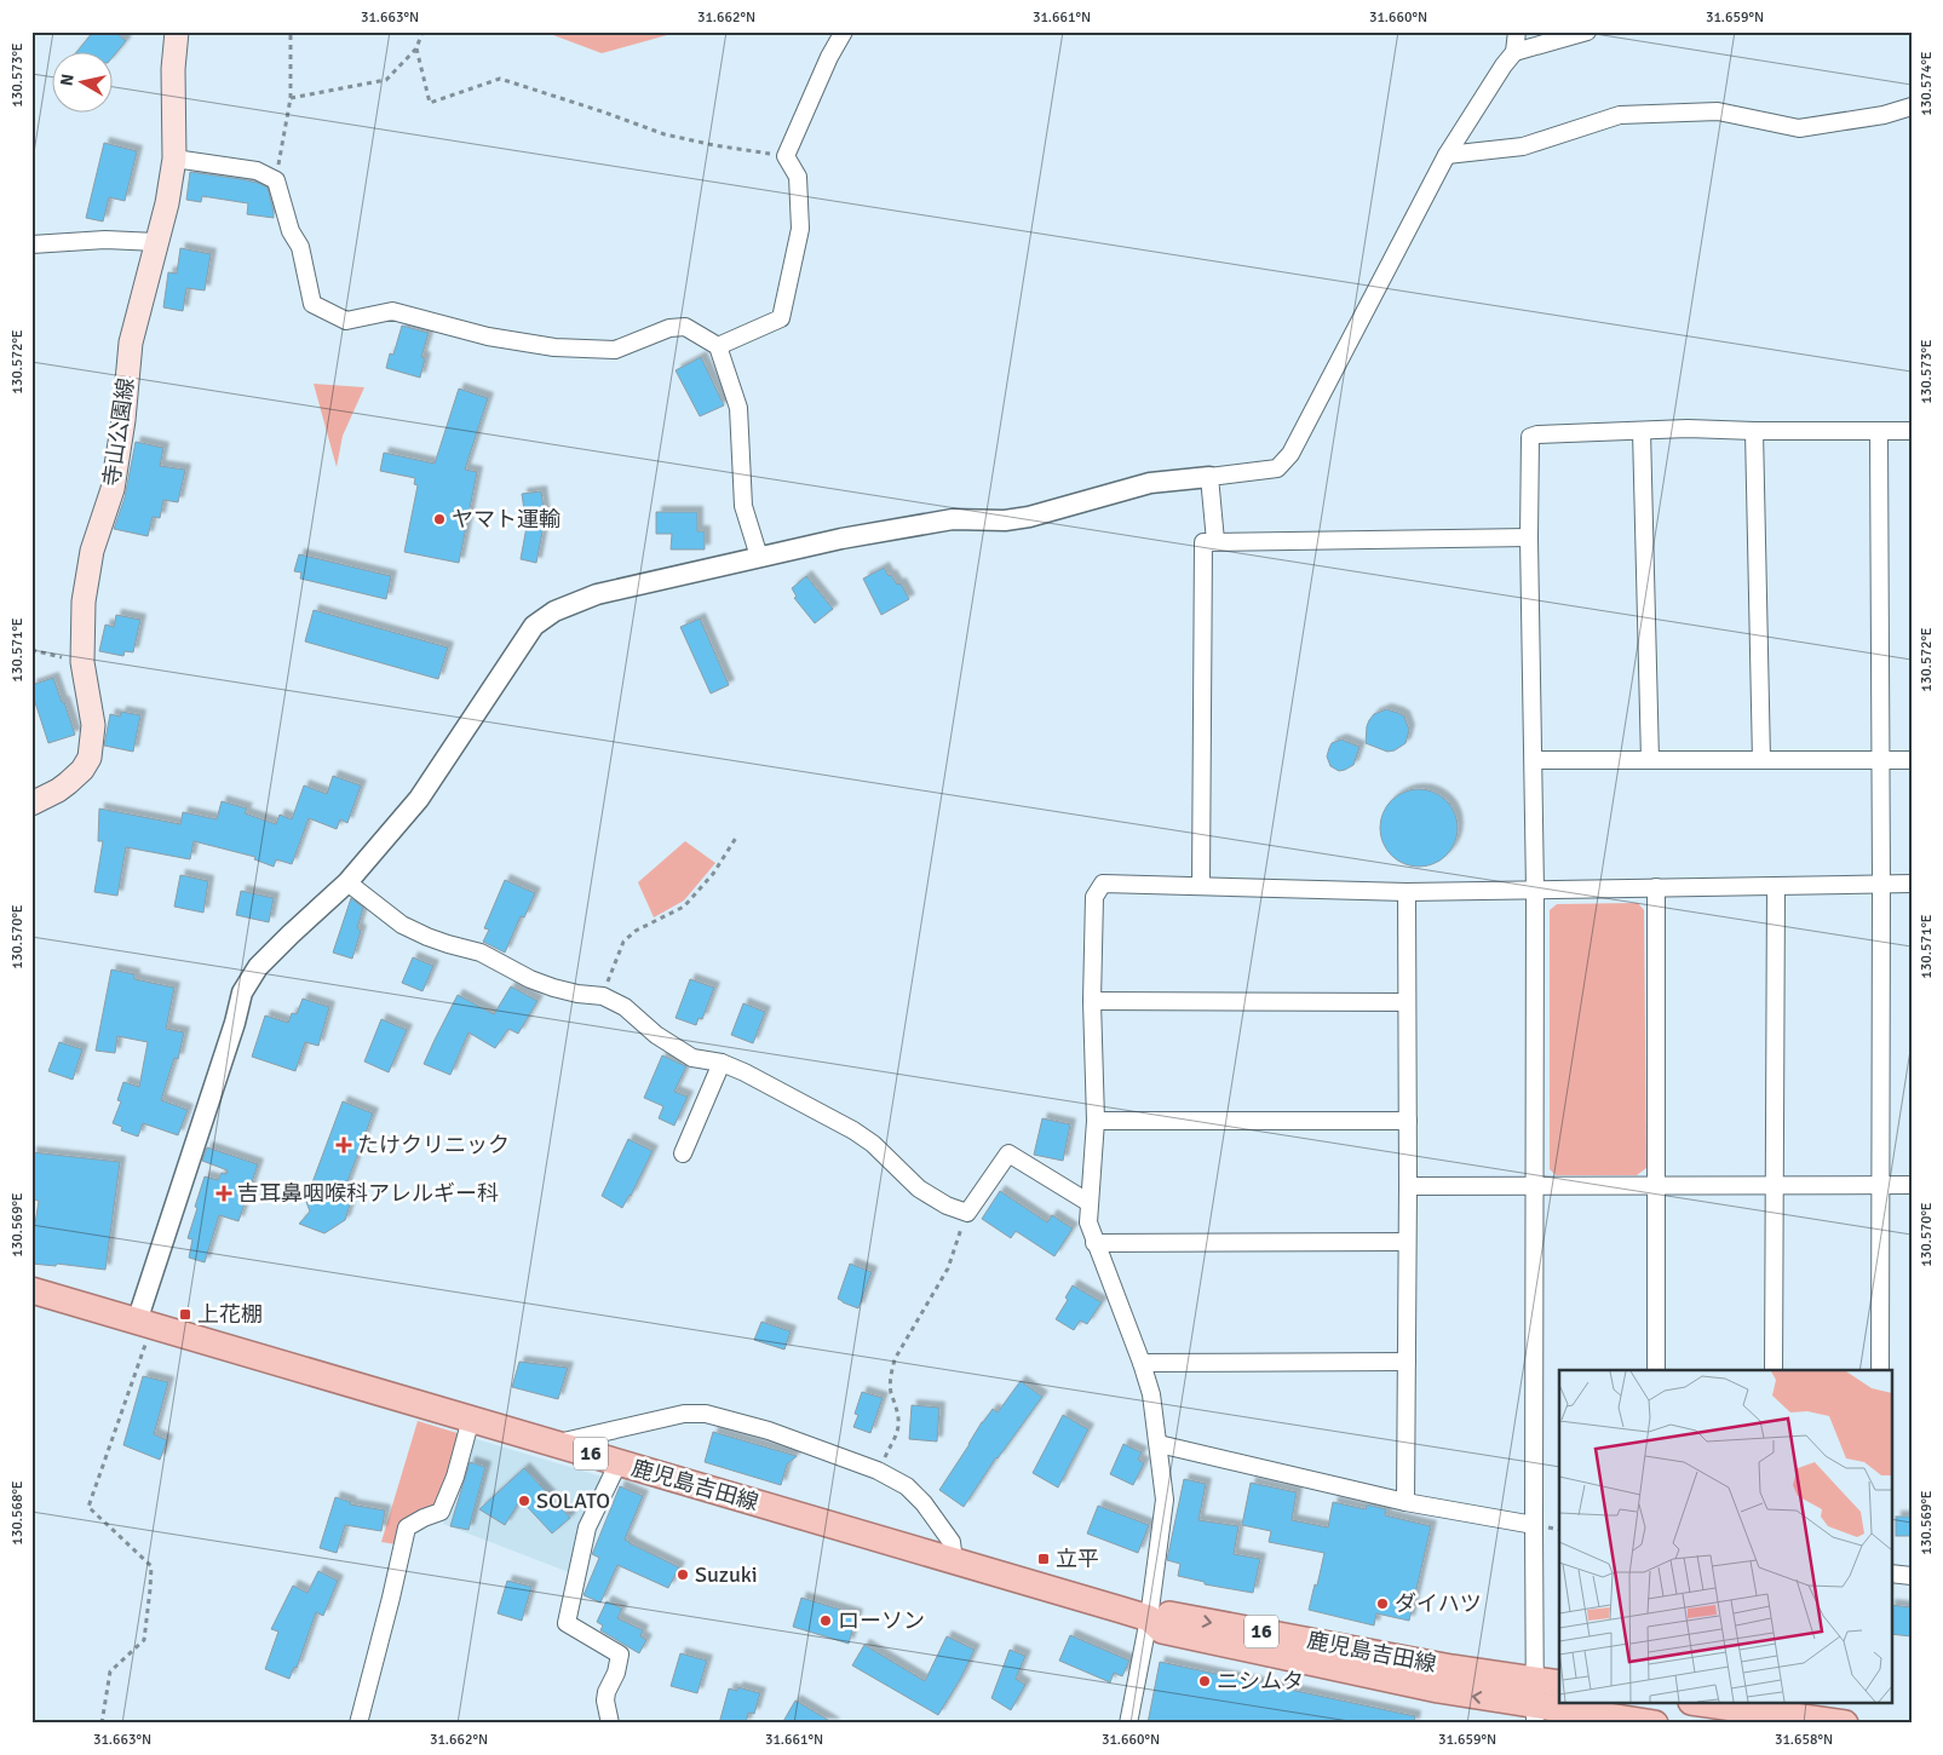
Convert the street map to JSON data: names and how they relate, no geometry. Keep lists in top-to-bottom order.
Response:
{
  "streets": {
    "main road": ["寺山公園線", "16", "鹿児島吉田線"]
  },
  "places": {
    "other": [
      "ヤマト運輸",
      "SOLATO",
      "Suzuki",
      "ダイハツ",
      "ローソン",
      "ニシムタ"
    ],
    "health": ["たけクリニック", "吉耳鼻咽喉科アレルギー科"],
    "transit": ["上花棚", "立平"]
  },
  "north": "left",
  "coordinates": [
    "31.663°N",
    "31.662°N",
    "31.661°N",
    "31.660°N",
    "31.659°N",
    "130.573°E",
    "130.574°E",
    "130.572°E",
    "130.571°E",
    "130.570°E",
    "130.569°E",
    "130.568°E",
    "31.658°N"
  ]
}
